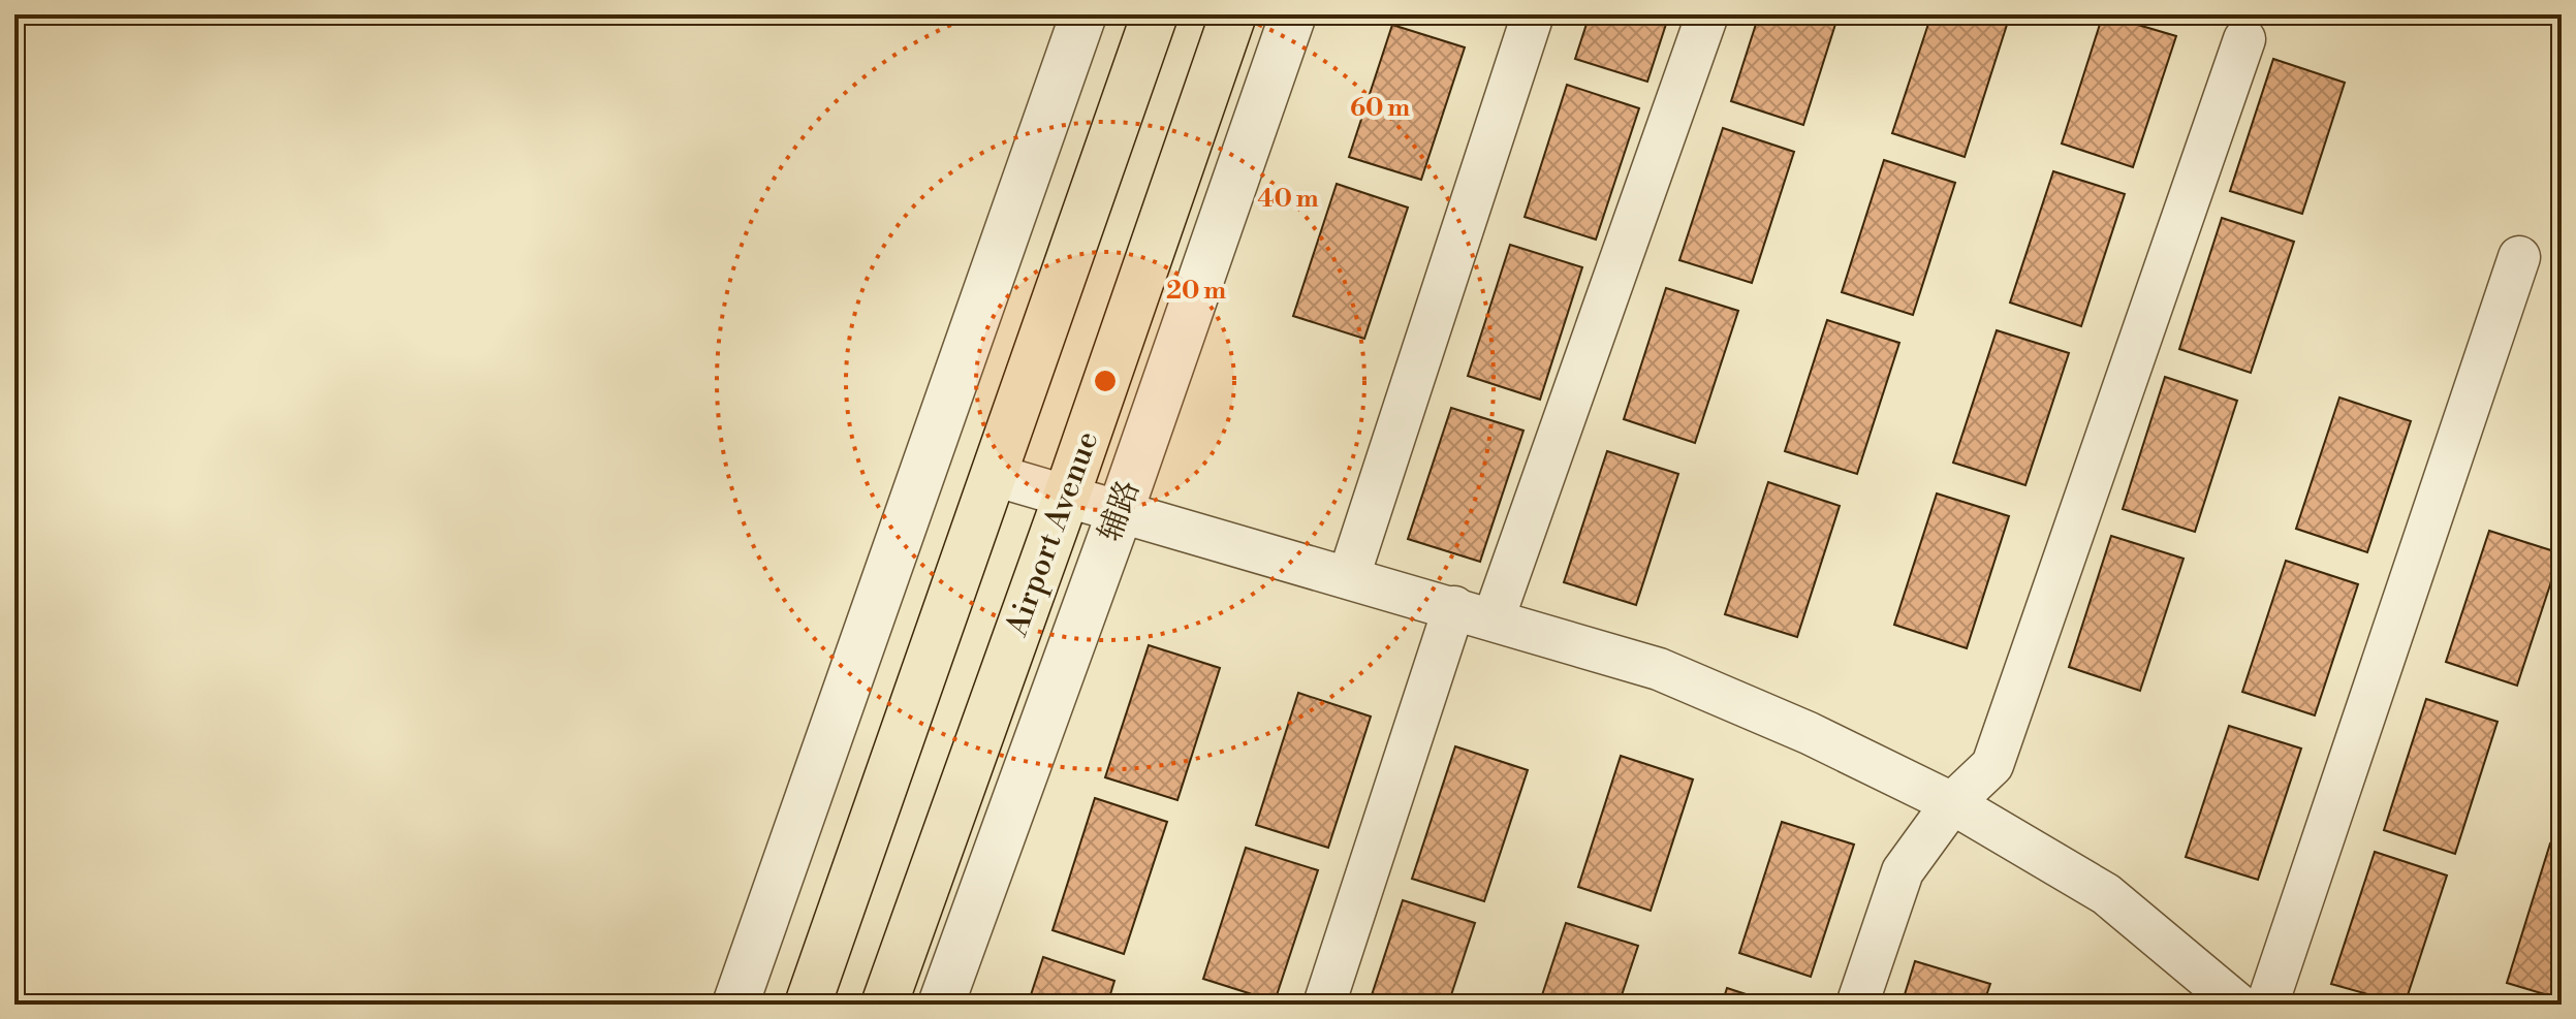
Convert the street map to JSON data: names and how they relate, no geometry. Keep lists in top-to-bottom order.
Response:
{
  "streets": {
    "main road": ["Airport Avenue"],
    "street": ["辅路"]
  },
  "rings": ["60 m", "40 m", "20 m"]
}
